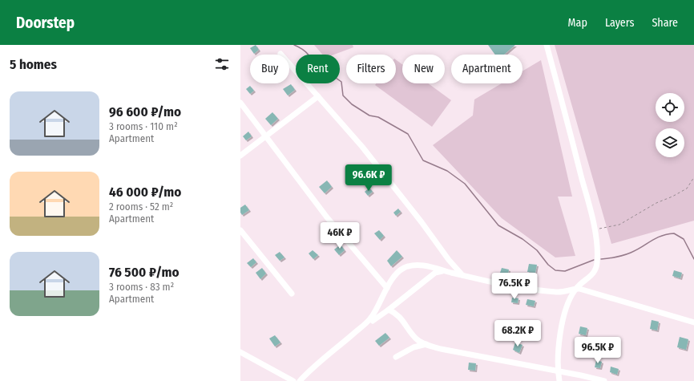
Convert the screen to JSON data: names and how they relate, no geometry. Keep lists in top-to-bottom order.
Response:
{
  "page": {
    "header": "Doorstep",
    "nav": ["Map", "Layers", "Share"],
    "heading": "5 homes",
    "chip": [
      "Buy",
      "Rent",
      "Filters",
      "New",
      "Apartment"
    ],
    "list": [
      {
        "name": "96 600 ₽/mo",
        "note": "3 rooms · 110 m² · Apartment"
      },
      {
        "name": "46 000 ₽/mo",
        "note": "2 rooms · 52 m² · Apartment"
      },
      {
        "name": "76 500 ₽/mo",
        "note": "3 rooms · 83 m² · Apartment"
      }
    ],
    "price": [
      "96.6K ₽",
      "46K ₽",
      "76.5K ₽",
      "68.2K ₽",
      "96.5K ₽"
    ]
  }
}
